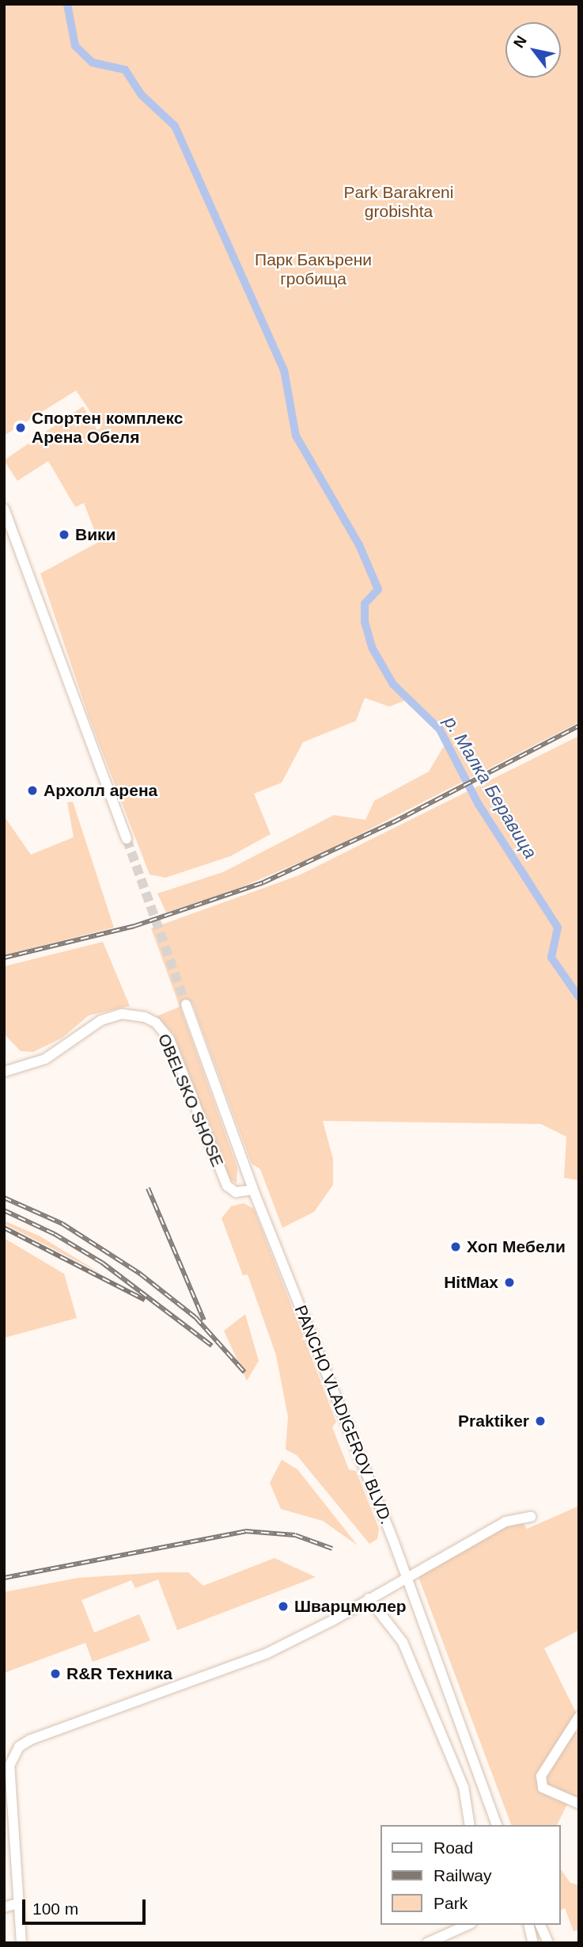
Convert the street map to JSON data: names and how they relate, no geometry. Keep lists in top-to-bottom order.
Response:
{
  "streets": {
    "street": ["OBELSKO SHOSE", "PANCHO VLADIGEROV BLVD."]
  },
  "crossings": [
    ["OBELSKO SHOSE", "PANCHO VLADIGEROV BLVD."]
  ],
  "water": ["р. Малка Беравица"],
  "parks": ["Park Barakreni grobishta", "Парк Бакърени гробища"],
  "places": [
    "Спортен комплекс Арена Обеля",
    "Вики",
    "Архолл арена",
    "Хоп Мебели",
    "HitMax",
    "Praktiker",
    "Шварцмюлер",
    "R&R Техника"
  ],
  "legend": ["Road", "Railway", "Park"],
  "scale_bar": "100 m",
  "north": "top left"
}
